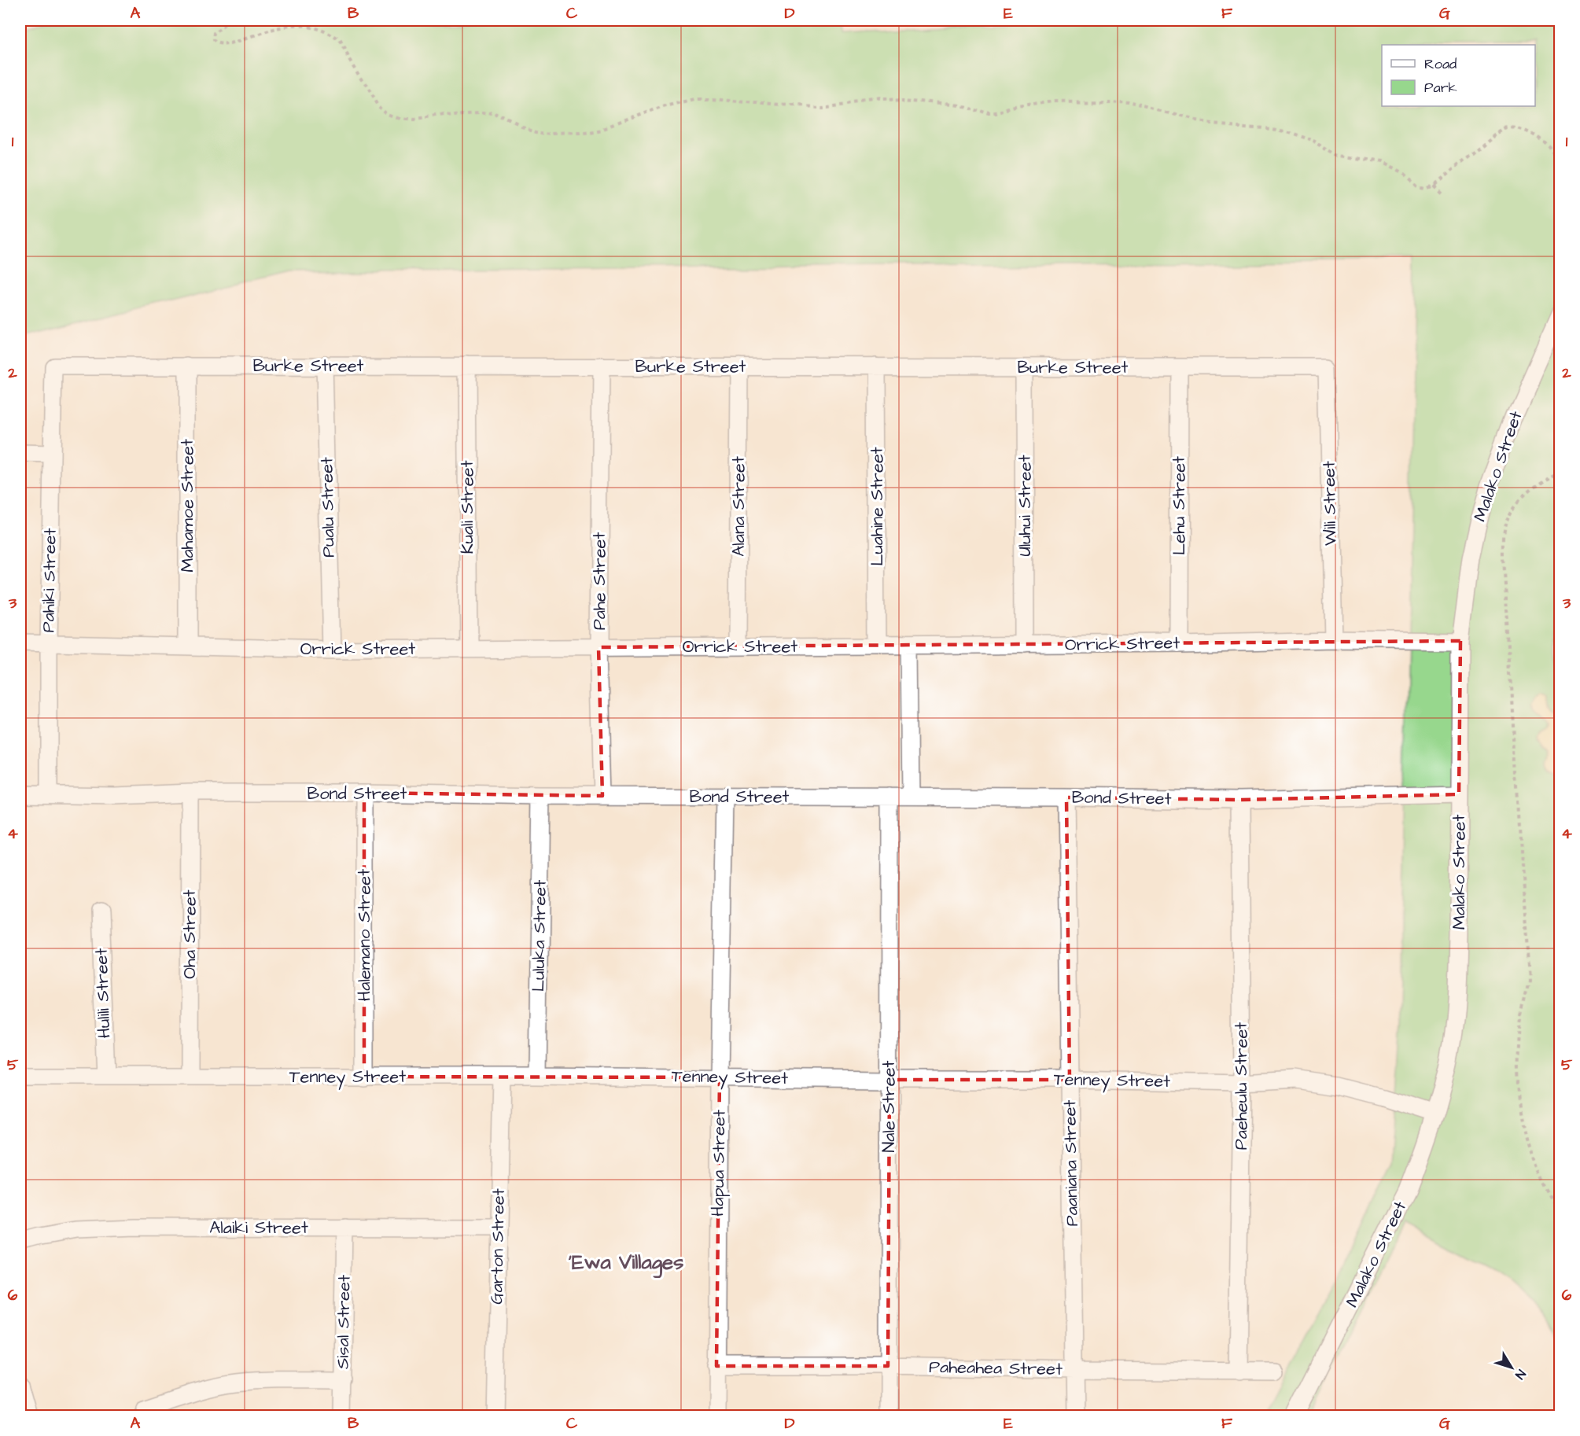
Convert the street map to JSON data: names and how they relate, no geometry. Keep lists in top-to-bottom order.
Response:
{
  "streets": {
    "street": [
      "Burke Street",
      "Malako Street",
      "Wili Street",
      "Mahamoe Street",
      "Uluhui Street",
      "Lehu Street",
      "Alana Street",
      "Luahine Street",
      "Pualu Street",
      "Kuali Street",
      "Pahiki Street",
      "Pahe Street",
      "Orrick Street",
      "Bond Street",
      "Oha Street",
      "Halemano Street",
      "Luluka Street",
      "Hulili Street",
      "Tenney Street",
      "Paeheulu Street",
      "Nale Street",
      "Hapua Street",
      "Paaniana Street",
      "Alaiki Street",
      "Garton Street",
      "Sisal Street",
      "Paheahea Street"
    ]
  },
  "crossings": [
    ["Burke Street", "Wili Street"],
    ["Burke Street", "Mahamoe Street"],
    ["Burke Street", "Uluhui Street"],
    ["Burke Street", "Lehu Street"],
    ["Burke Street", "Alana Street"],
    ["Burke Street", "Luahine Street"],
    ["Burke Street", "Pualu Street"],
    ["Burke Street", "Kuali Street"],
    ["Burke Street", "Pahiki Street"],
    ["Burke Street", "Pahe Street"],
    ["Malako Street", "Orrick Street"],
    ["Malako Street", "Bond Street"],
    ["Malako Street", "Tenney Street"],
    ["Wili Street", "Orrick Street"],
    ["Mahamoe Street", "Orrick Street"],
    ["Uluhui Street", "Orrick Street"],
    ["Lehu Street", "Orrick Street"],
    ["Alana Street", "Orrick Street"],
    ["Luahine Street", "Orrick Street"],
    ["Pualu Street", "Orrick Street"],
    ["Kuali Street", "Orrick Street"],
    ["Pahiki Street", "Orrick Street"],
    ["Pahiki Street", "Bond Street"],
    ["Pahe Street", "Orrick Street"],
    ["Pahe Street", "Bond Street"],
    ["Bond Street", "Oha Street"],
    ["Bond Street", "Halemano Street"],
    ["Bond Street", "Luluka Street"],
    ["Bond Street", "Paeheulu Street"],
    ["Bond Street", "Nale Street"],
    ["Bond Street", "Hapua Street"],
    ["Bond Street", "Paaniana Street"],
    ["Oha Street", "Tenney Street"],
    ["Halemano Street", "Tenney Street"],
    ["Luluka Street", "Tenney Street"],
    ["Hulili Street", "Tenney Street"],
    ["Tenney Street", "Paeheulu Street"],
    ["Tenney Street", "Nale Street"],
    ["Tenney Street", "Hapua Street"],
    ["Tenney Street", "Paaniana Street"],
    ["Tenney Street", "Garton Street"],
    ["Paeheulu Street", "Paheahea Street"],
    ["Nale Street", "Paheahea Street"],
    ["Hapua Street", "Paheahea Street"],
    ["Paaniana Street", "Paheahea Street"],
    ["Alaiki Street", "Garton Street"],
    ["Alaiki Street", "Sisal Street"]
  ],
  "districts": ["‘Ewa Villages"],
  "legend": ["Road", "Park"],
  "north": "bottom right",
  "grid": {
    "columns": [
      "A",
      "B",
      "C",
      "D",
      "E",
      "F",
      "G"
    ],
    "rows": [
      "1",
      "2",
      "3",
      "4",
      "5",
      "6"
    ]
  }
}
